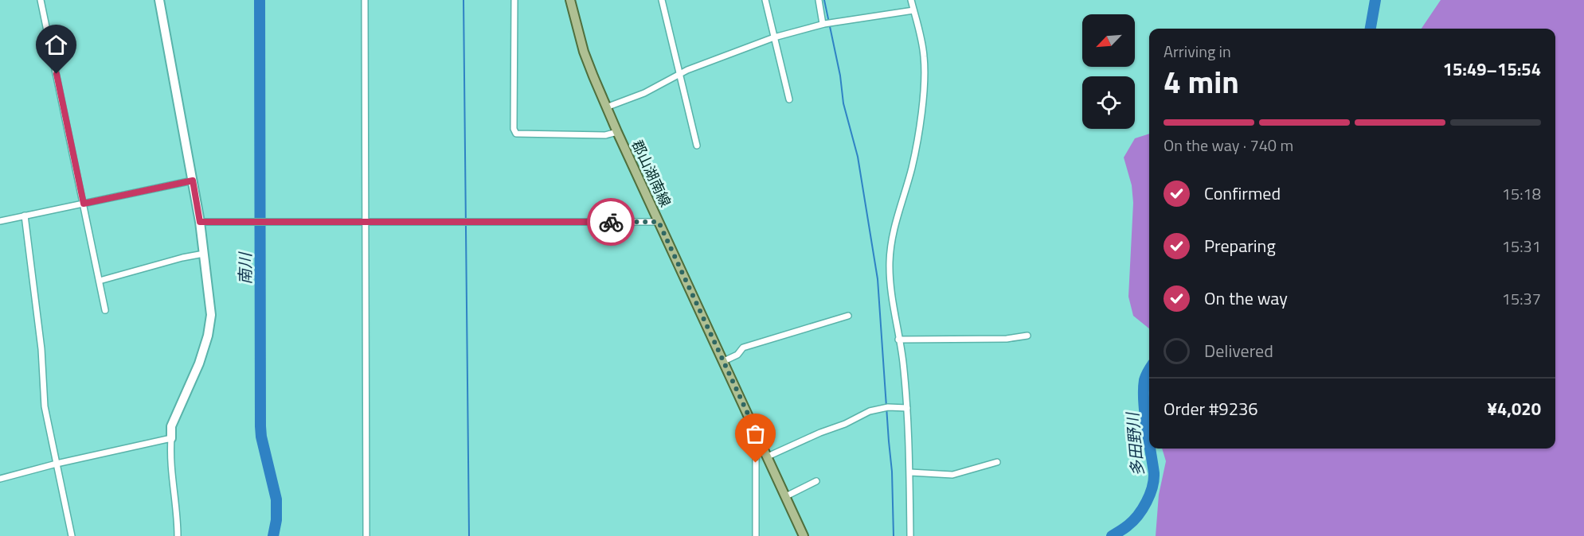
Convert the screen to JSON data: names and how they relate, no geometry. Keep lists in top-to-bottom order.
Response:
{
  "streets": {
    "main road": ["郡山湖南線"]
  },
  "water": ["南川", "多田野川"],
  "north": "bottom left",
  "page": {
    "heading": ["4 min", "Arriving in", "15:49–15:54"],
    "panel": ["Order #9236", "¥4,020"],
    "bar": "On the way · 740 m",
    "list": [
      ["Confirmed", "15:18"],
      ["Preparing", "15:31"],
      ["On the way", "15:37"],
      "Delivered"
    ]
  }
}
